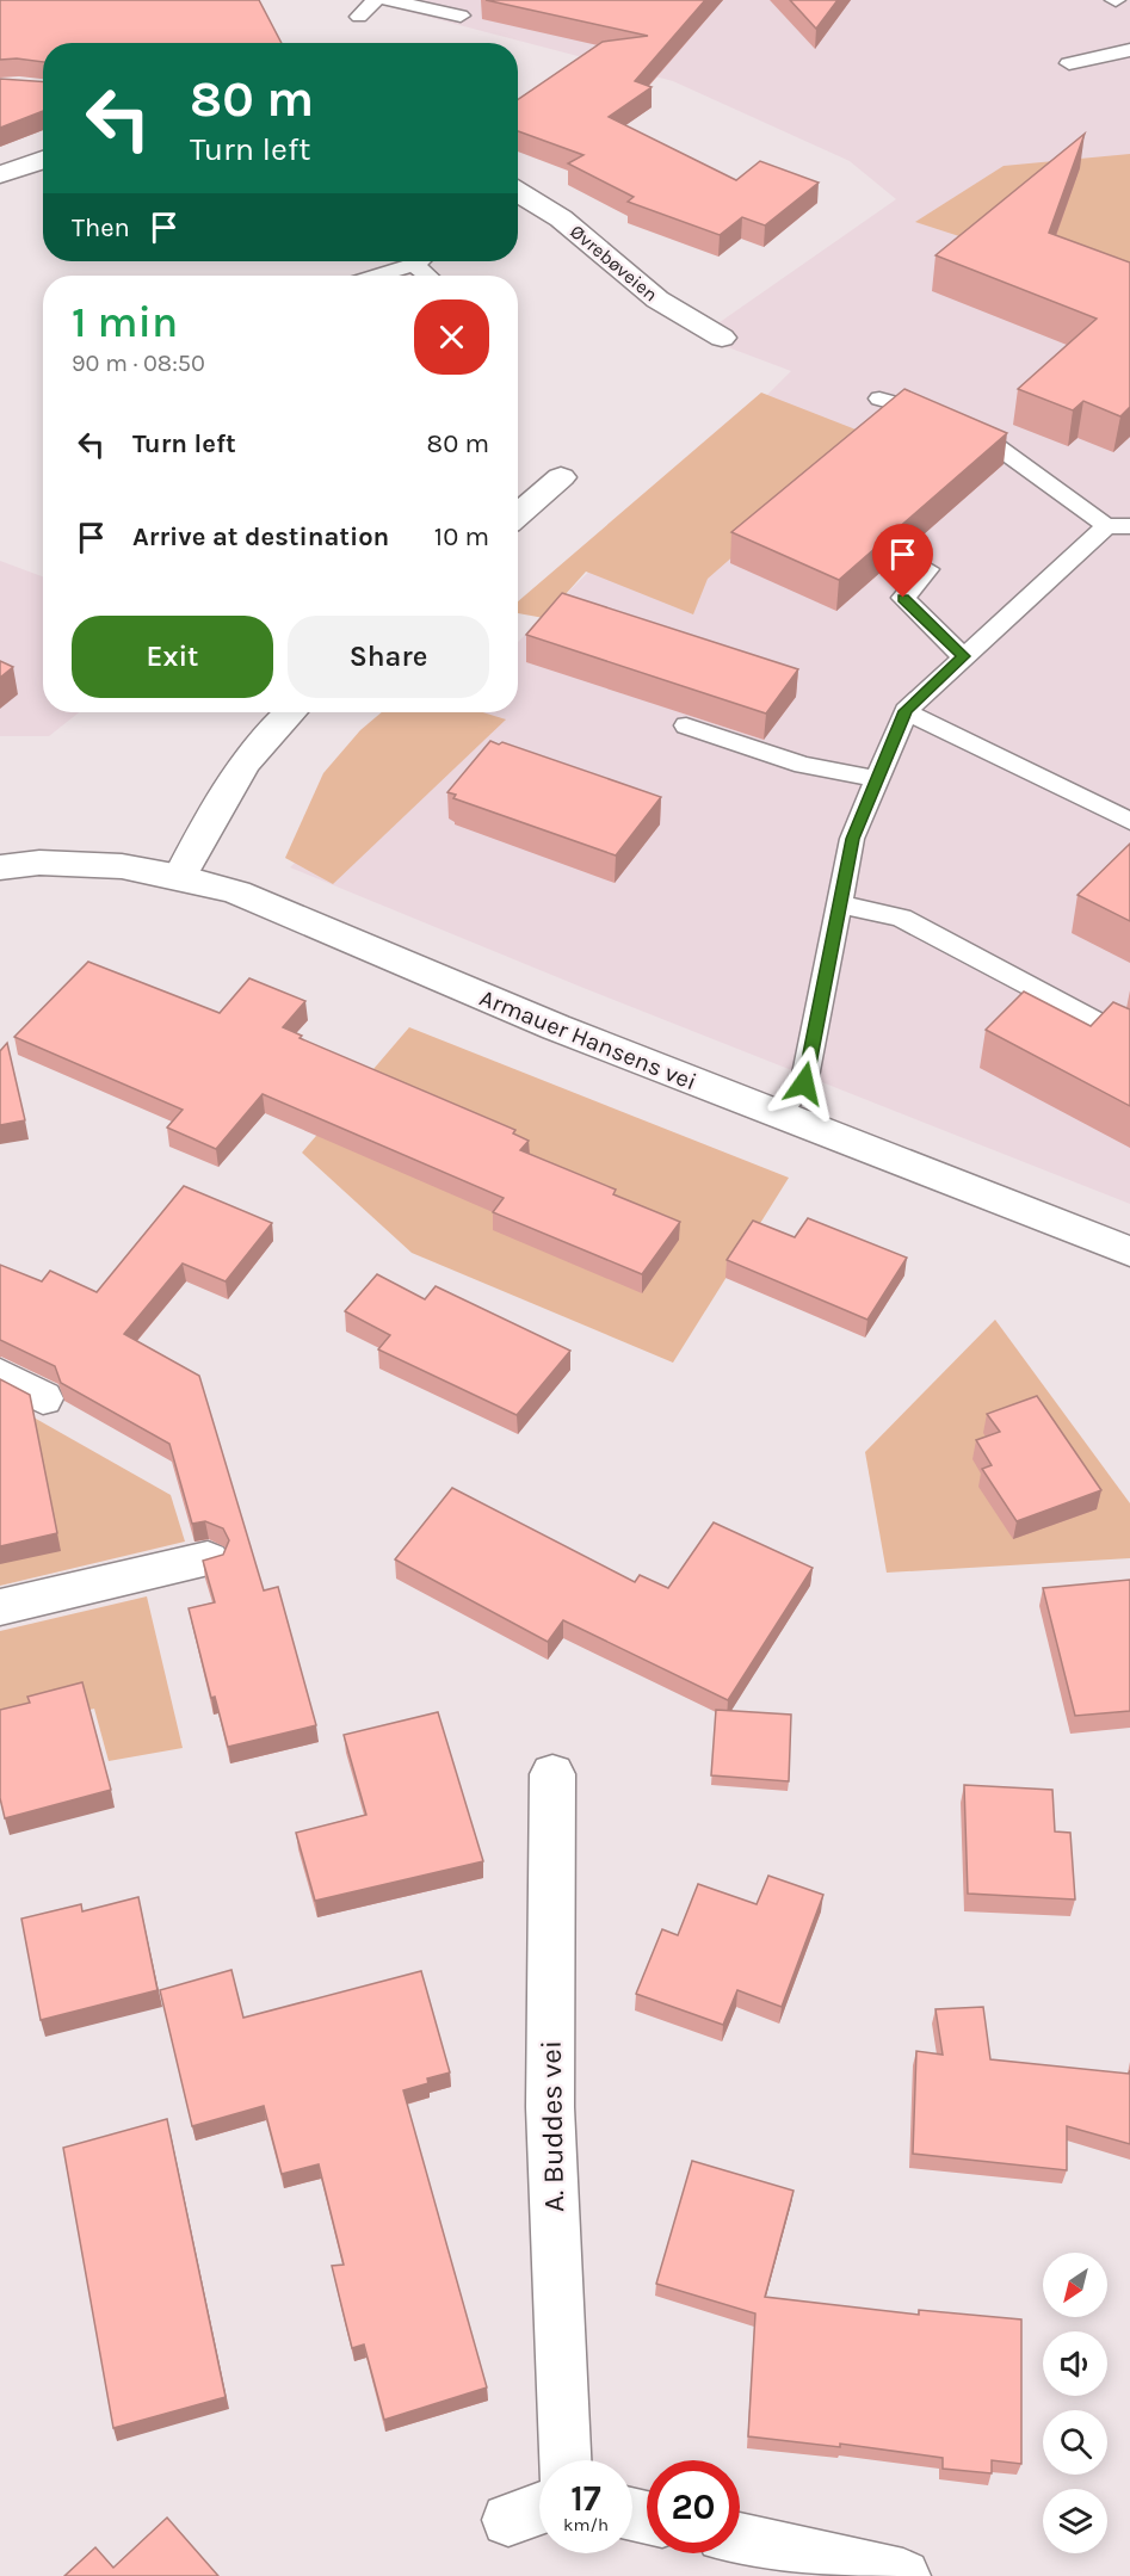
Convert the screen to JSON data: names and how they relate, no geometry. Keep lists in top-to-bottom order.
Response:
{
  "streets": {
    "street": ["Øvrebøveien", "Armauer Hansens vei", "A. Buddes vei"]
  },
  "north": "bottom left",
  "page": {
    "turn": ["80 m", "Turn left"],
    "then": "Then",
    "heading": ["1 min", "90 m · 08:50"],
    "list": [
      {
        "name": "Turn left",
        "value": "80 m"
      },
      {
        "name": "Arrive at destination",
        "value": "10 m"
      }
    ],
    "buttons": ["Exit", "Share"],
    "speed": "17 km/h",
    "limit": "20"
  }
}
